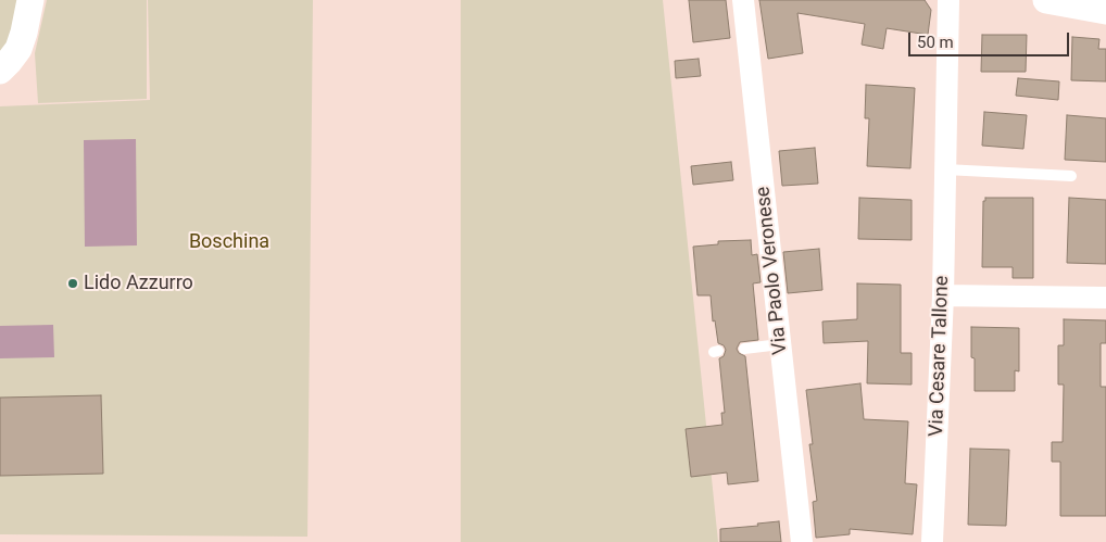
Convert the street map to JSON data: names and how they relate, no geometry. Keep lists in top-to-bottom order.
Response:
{
  "streets": {
    "street": ["Via Paolo Veronese", "Via Cesare Tallone"]
  },
  "parks": ["Boschina"],
  "places": ["Lido Azzurro"],
  "scale_bar": "50 m"
}
